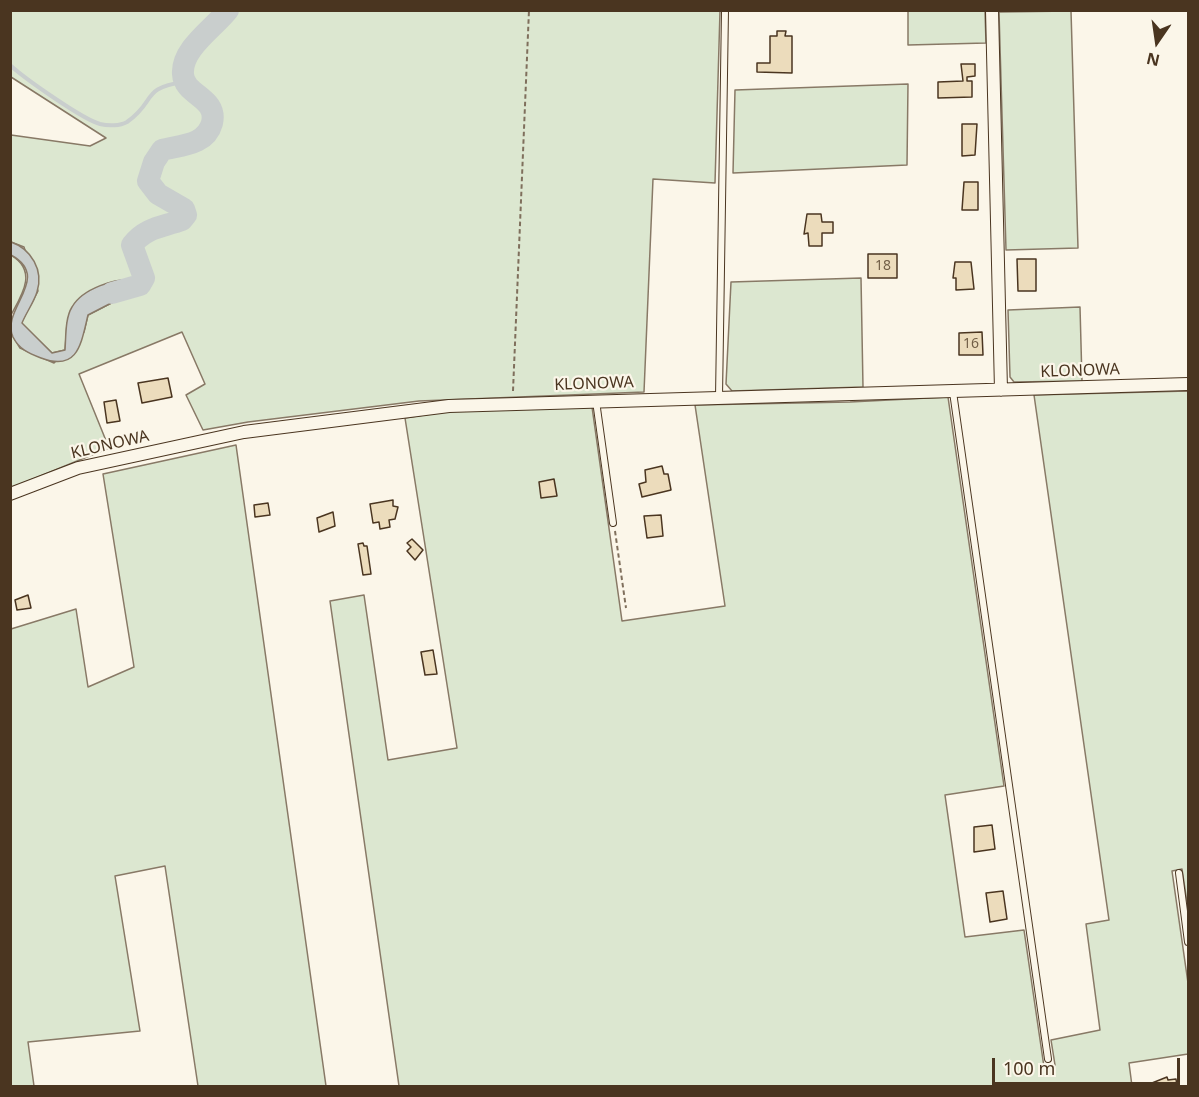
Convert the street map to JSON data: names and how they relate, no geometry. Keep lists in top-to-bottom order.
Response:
{
  "streets": {
    "street": ["KLONOWA"]
  },
  "house_numbers": ["18", "16"],
  "scale_bar": "100 m",
  "north": "bottom"
}
